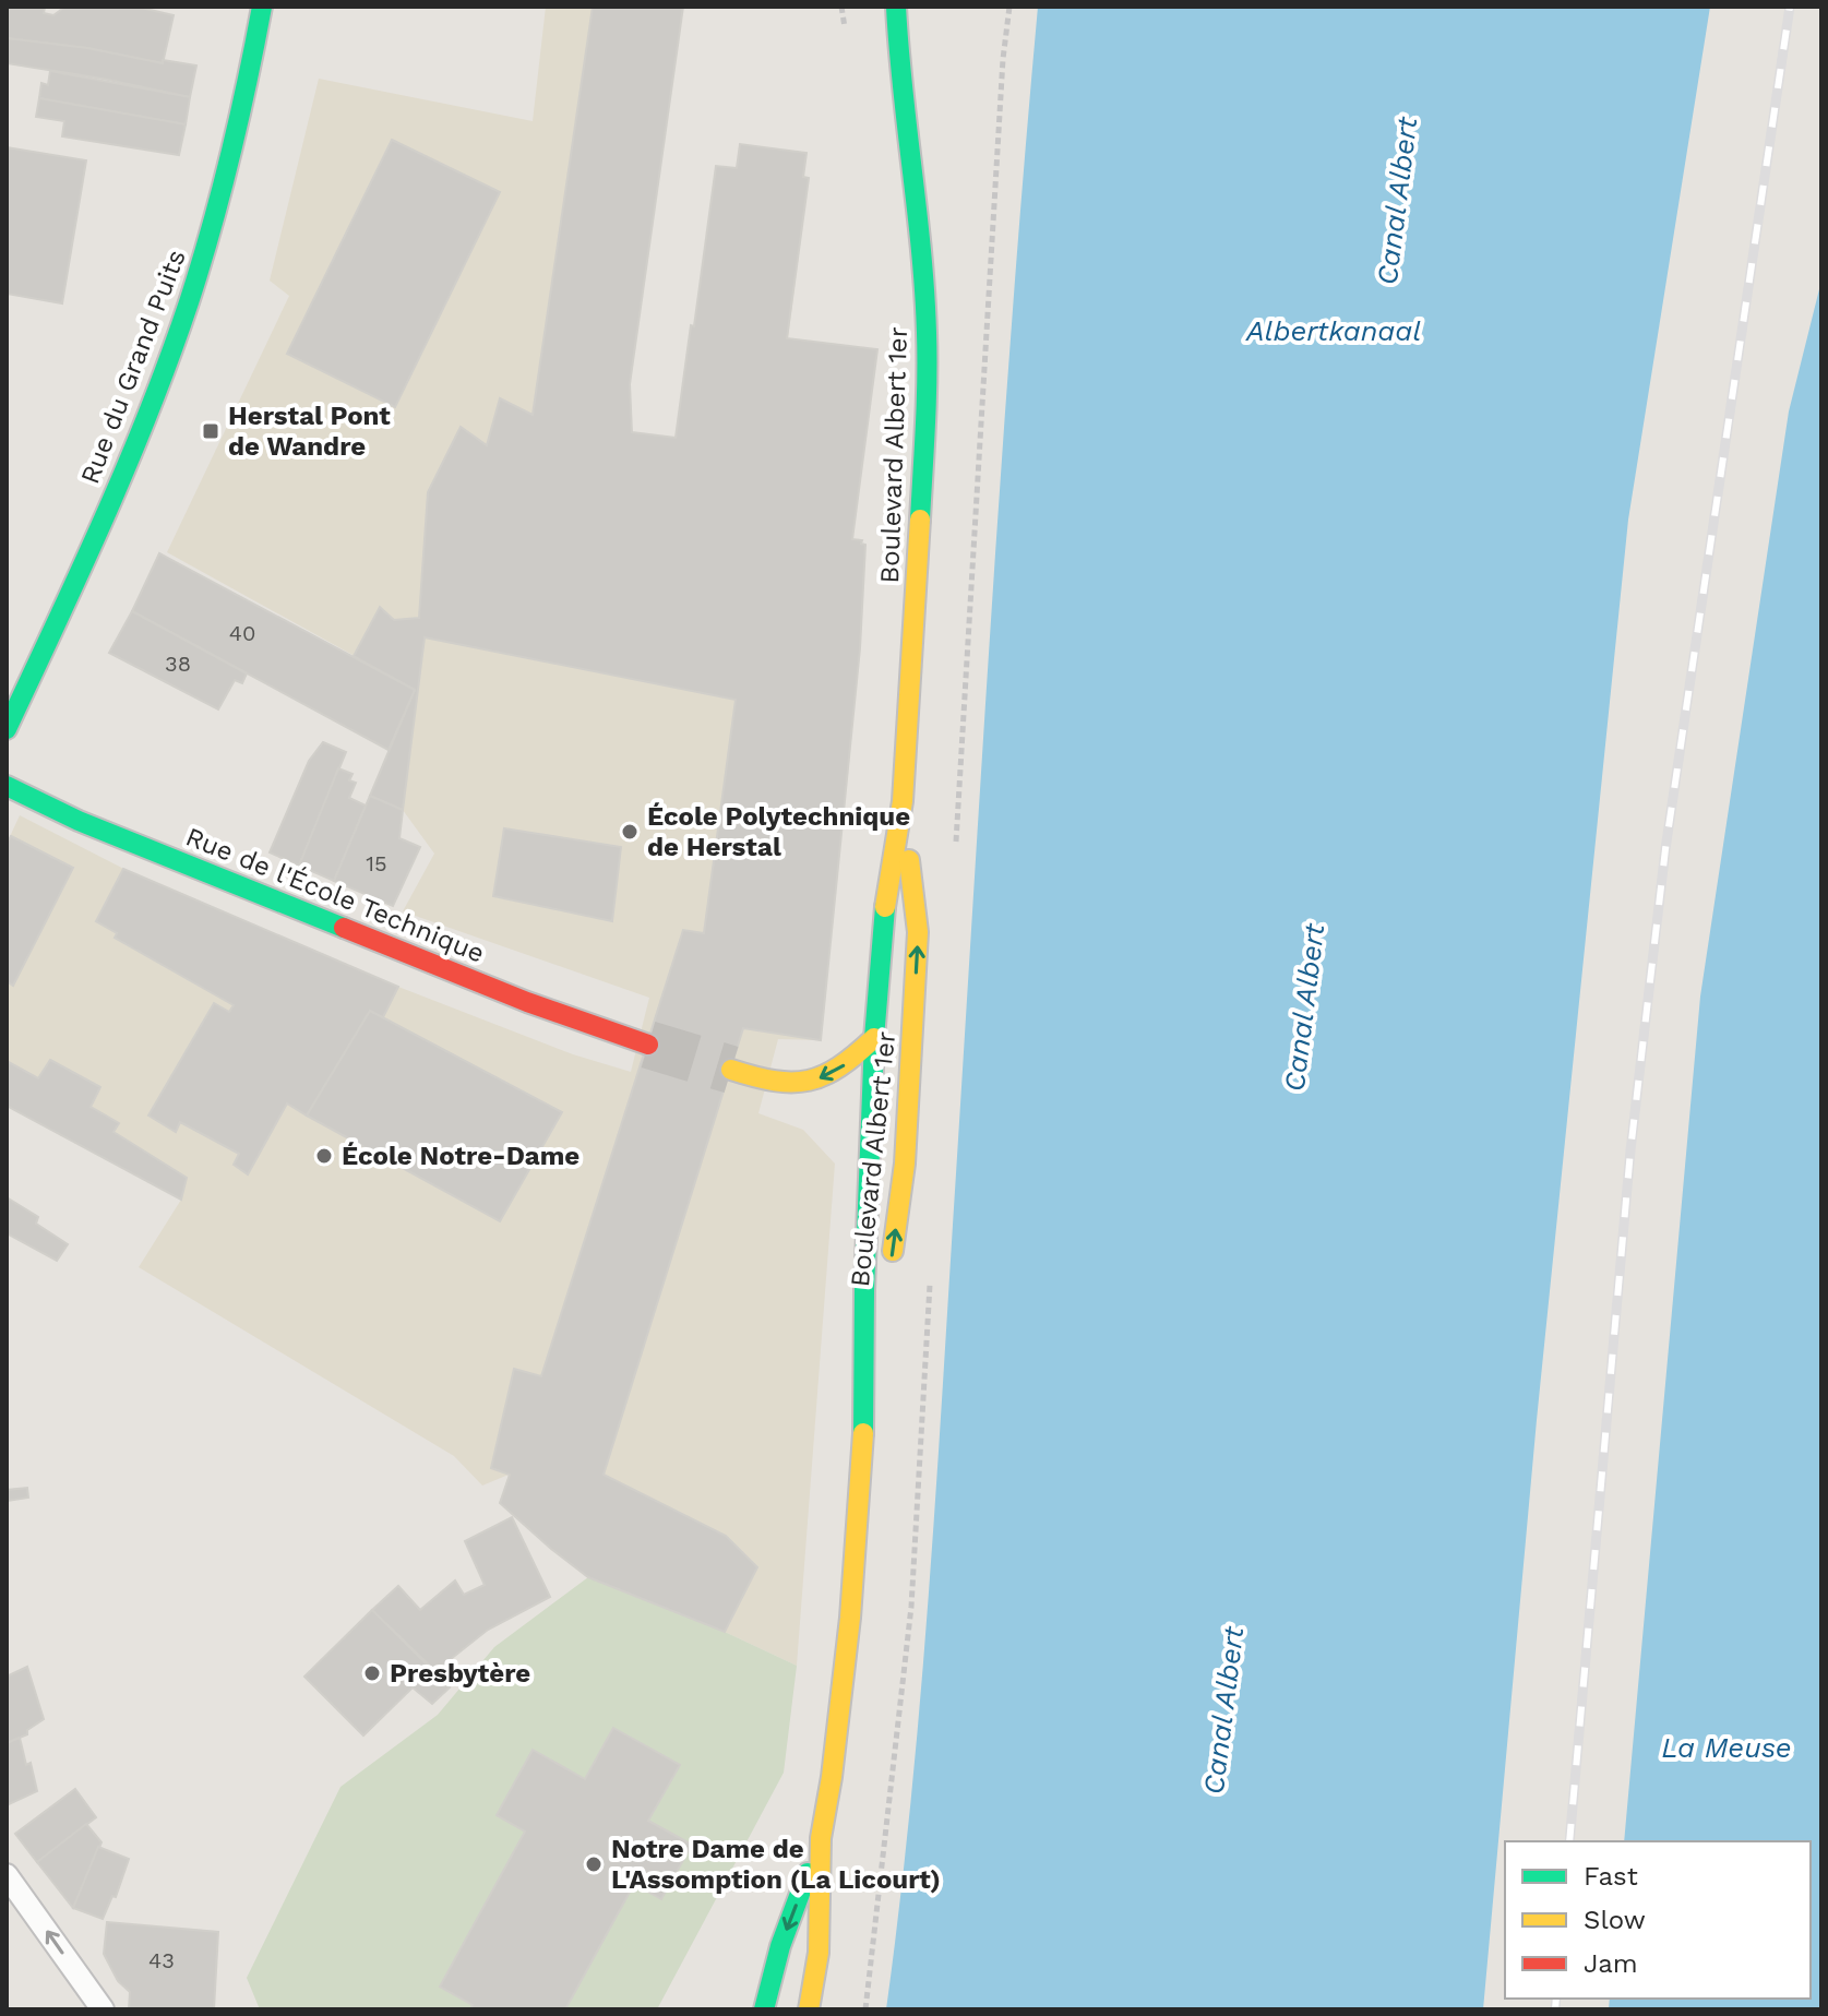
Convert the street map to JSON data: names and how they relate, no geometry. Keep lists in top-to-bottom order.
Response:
{
  "streets": {
    "main road": ["Rue du Grand Puits", "Boulevard Albert 1er", "Rue de l'École Technique"]
  },
  "water": ["Canal Albert", "Albertkanaal", "La Meuse"],
  "places": {
    "transit": ["Herstal Pont de Wandre"],
    "other": [
      "École Polytechnique de Herstal",
      "École Notre-Dame",
      "Presbytère",
      "Notre Dame de L'Assomption (La Licourt)"
    ]
  },
  "house_numbers": [
    "40",
    "38",
    "15",
    "43"
  ],
  "legend": ["Fast", "Slow", "Jam"]
}
